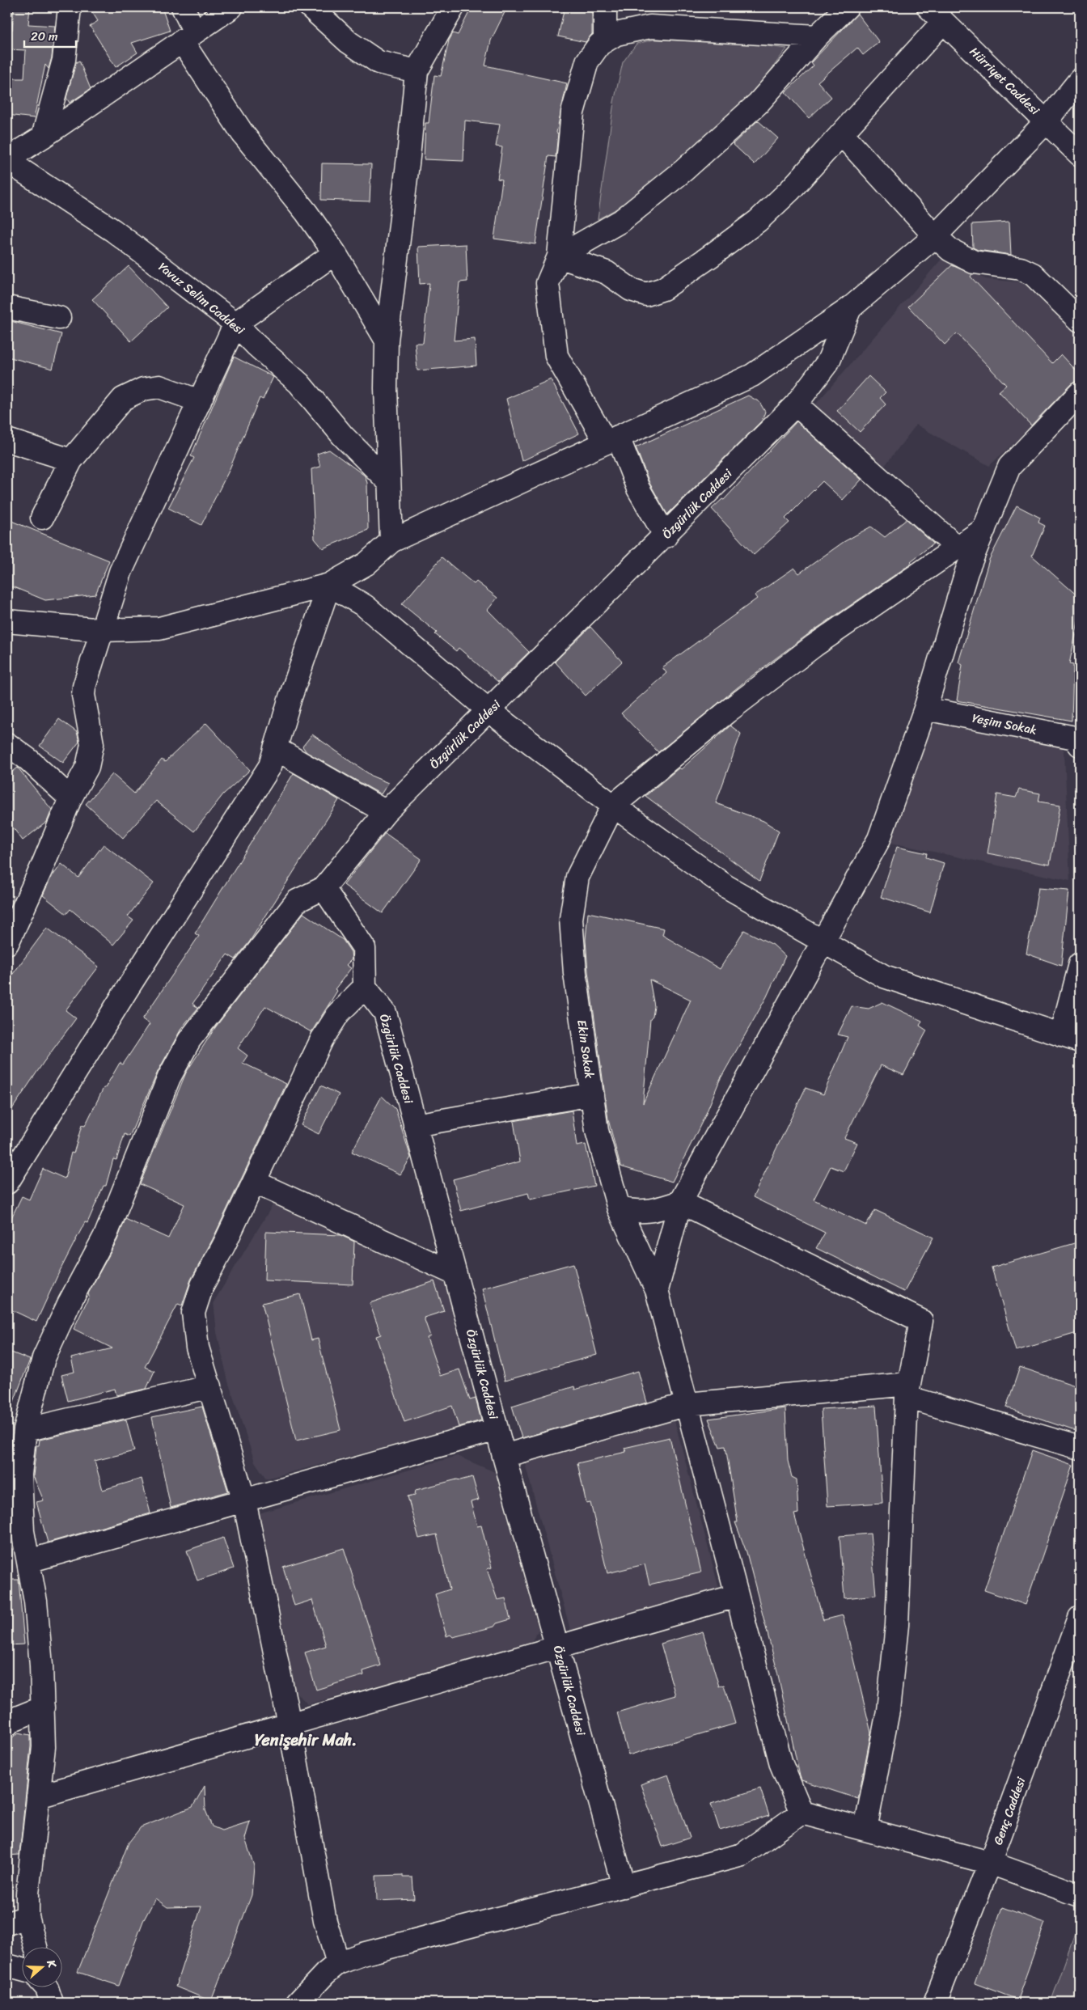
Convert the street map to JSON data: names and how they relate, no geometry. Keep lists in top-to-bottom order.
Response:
{
  "streets": {
    "street": [
      "Hürriyet Caddesi",
      "Yavuz Selim Caddesi",
      "Özgürlük Caddesi",
      "Yeşim Sokak",
      "Ekin Sokak",
      "Genç Caddesi"
    ]
  },
  "districts": ["Yenişehir Mah."],
  "scale_bar": "20 m",
  "north": "right"
}
